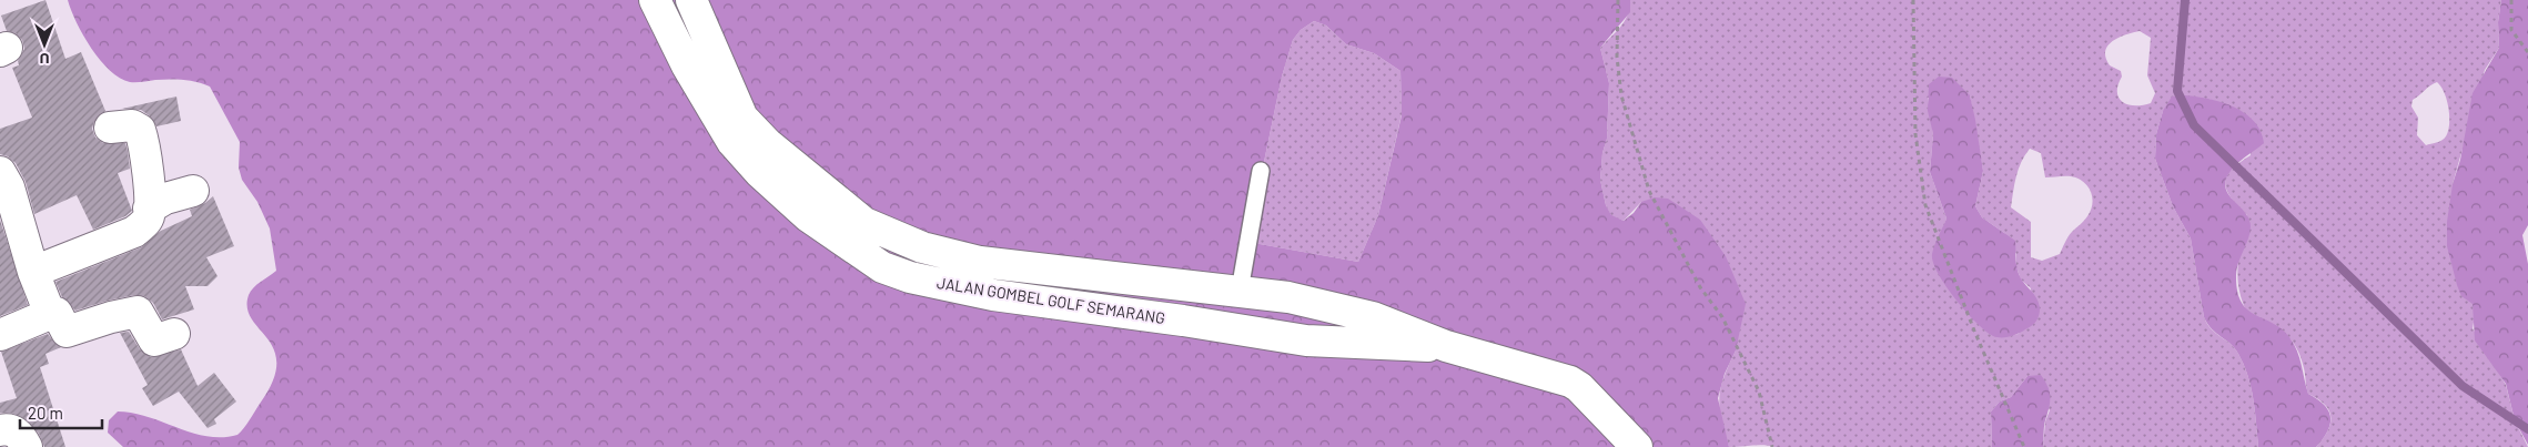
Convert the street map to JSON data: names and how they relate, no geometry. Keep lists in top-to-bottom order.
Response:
{
  "streets": {
    "street": ["JALAN GOMBEL GOLF SEMARANG"]
  },
  "scale_bar": "20 m",
  "north": "bottom"
}
